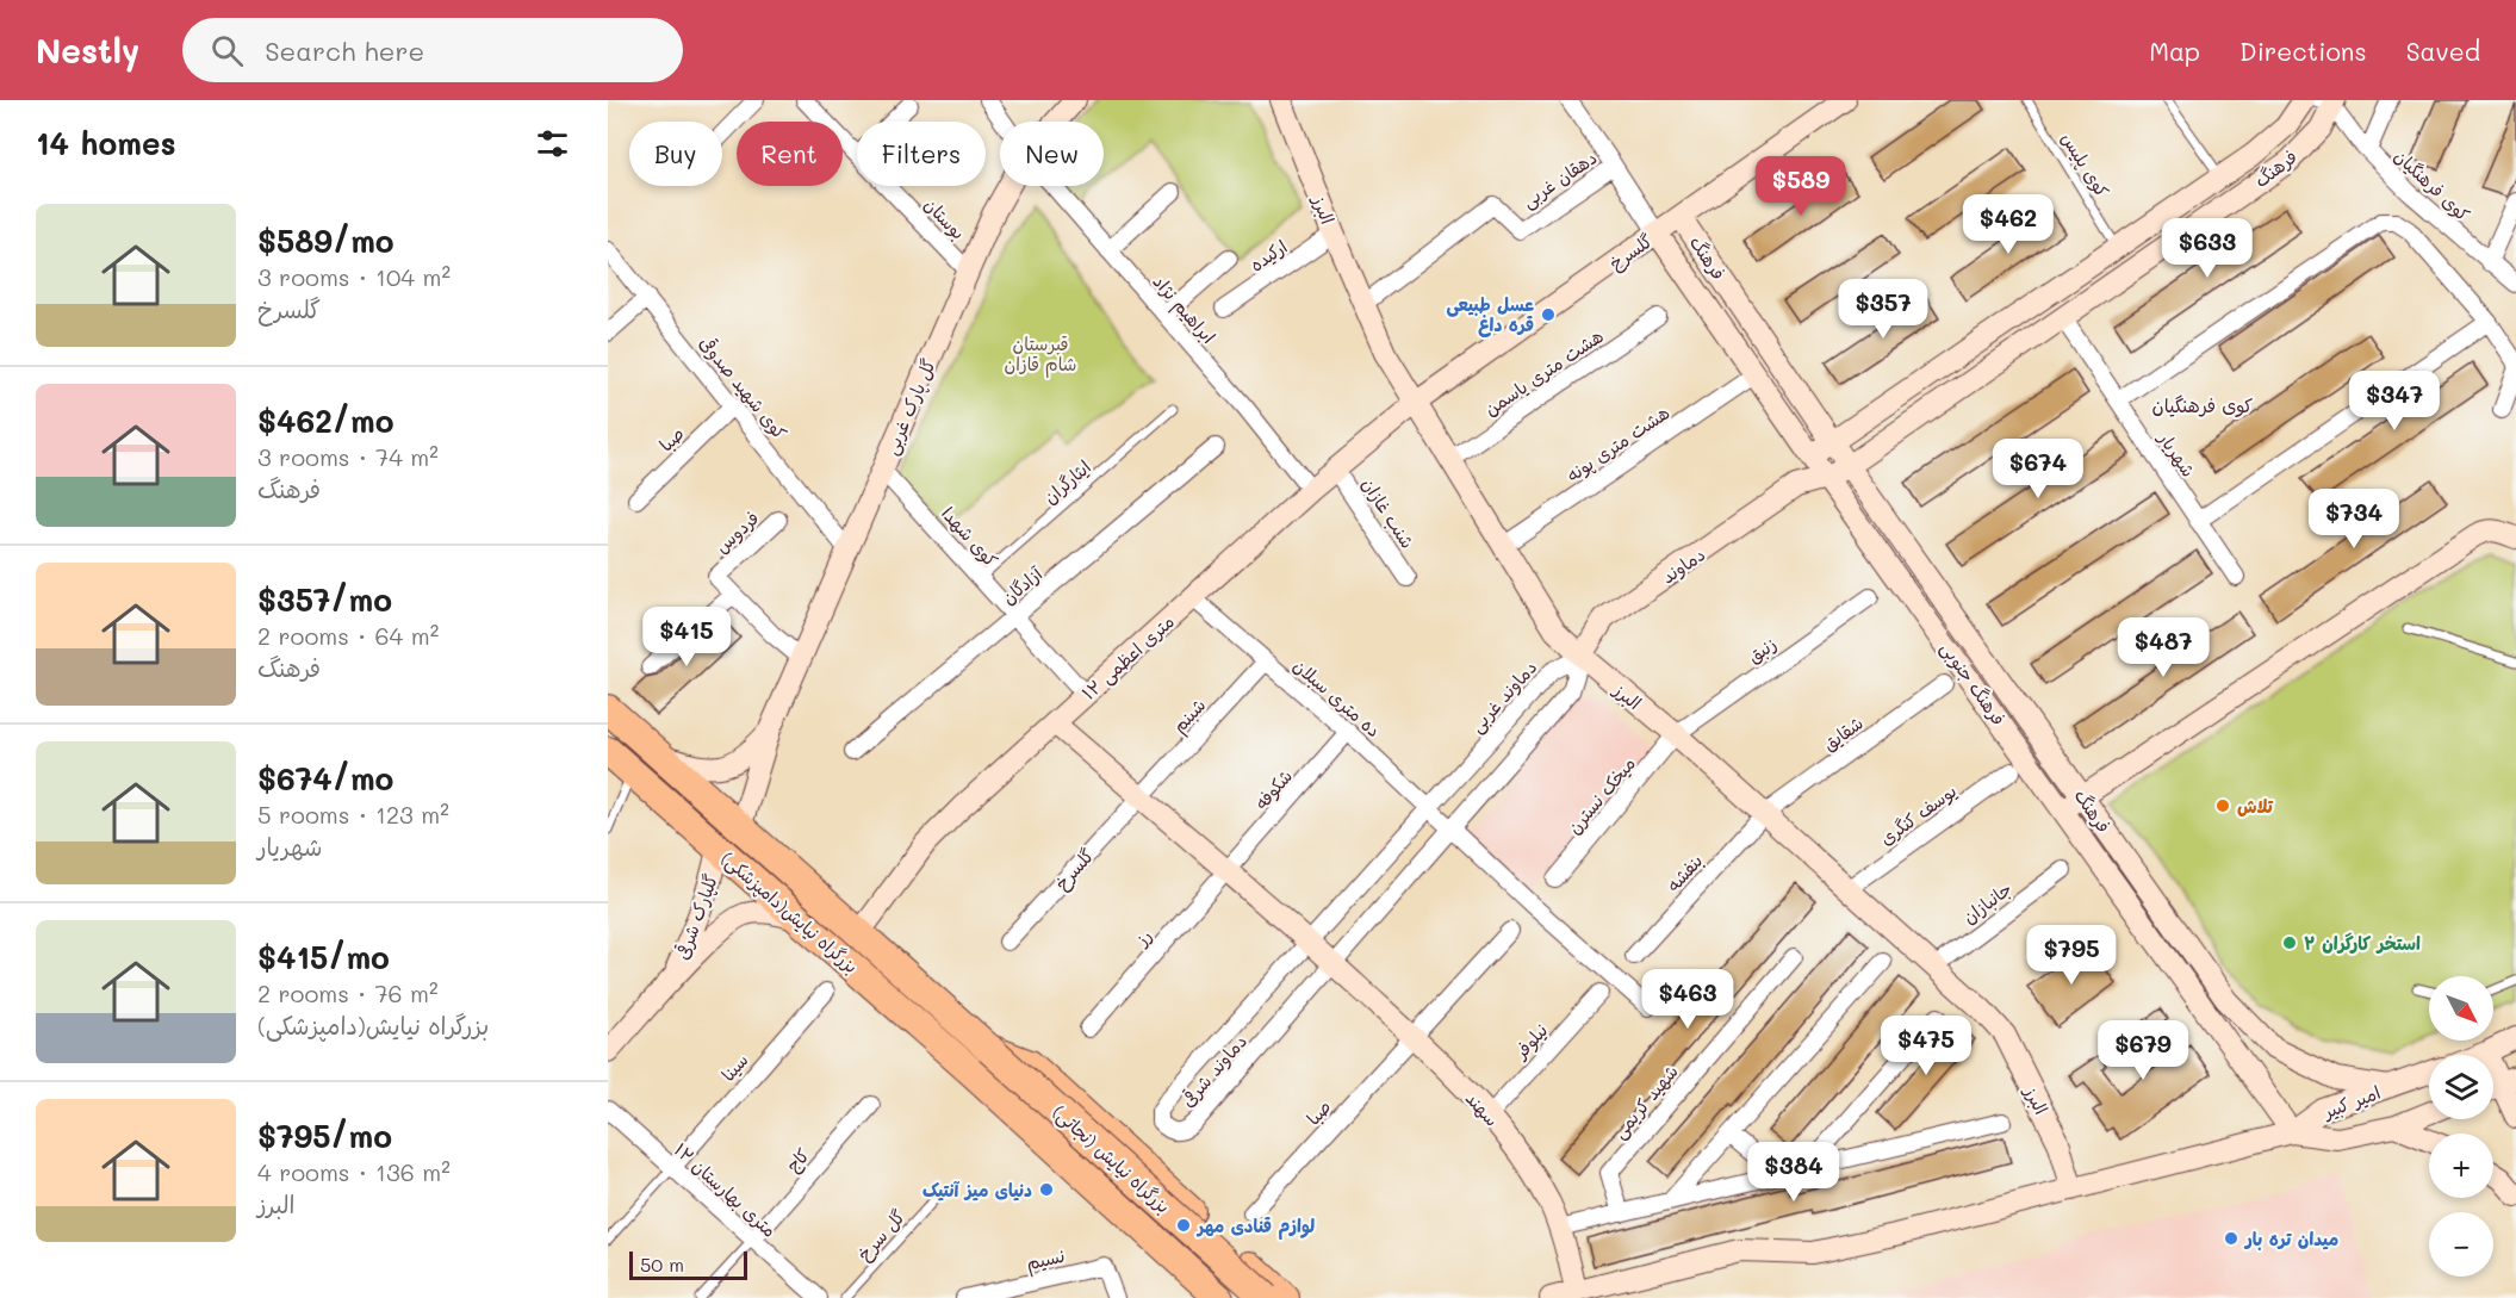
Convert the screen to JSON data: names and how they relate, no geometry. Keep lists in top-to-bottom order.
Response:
{
  "streets": {
    "highway": ["بزرگراه نیایش(دامپزشکی)", "بزرگراه نیایش (نجاتی)"],
    "main road": [
      "فرهنگ",
      "البرز",
      "گلسرخ",
      "گل پارک غربی",
      "دماوند",
      "۱۲ متری اعظمی",
      "فرهنگ جنوبی",
      "گلپارک شرقی",
      "امیر کبیر",
      "سهند"
    ],
    "street": [
      "دهقان غربی",
      "کوی فرهنگیان",
      "بوستان",
      "ارکیده",
      "ابراهیم نژاد",
      "هشت متری یاسمن",
      "کوی شهید صدوقی",
      "صبا",
      "هشت متری پونه",
      "شهریار",
      "شنب غازان",
      "فردوس",
      "کوی شهدا",
      "آزادگان",
      "زنبق",
      "دماوند غربی",
      "ده متری سبلان",
      "شبنم",
      "شقایق",
      "شکوفه",
      "میخک نسترن",
      "یوسف کنگری",
      "بنفشه",
      "جانبازان",
      "رز",
      "نیلوفر",
      "سینا",
      "دماوند شرقی",
      "شهید کریمی",
      "کاج",
      "۱۲ متری بهارستان",
      "نسیم"
    ],
    "lane": ["کوی پلیس", "ایثارگران", "گل سرخ"]
  },
  "crossings": [
    ["کوی پلیس", "فرهنگ"],
    ["فرهنگ", "کوی فرهنگیان"],
    ["فرهنگ", "گلسرخ"],
    ["فرهنگ", "شهریار"],
    ["فرهنگ", "دماوند"],
    ["فرهنگ", "فرهنگ جنوبی"],
    ["فرهنگ", "امیر کبیر"],
    ["دهقان غربی", "البرز"],
    ["دهقان غربی", "گلسرخ"],
    ["دهقان غربی", "فرهنگ جنوبی"],
    ["البرز", "گلسرخ"],
    ["البرز", "ارکیده"],
    ["البرز", "هشت متری یاسمن"],
    ["البرز", "هشت متری پونه"],
    ["البرز", "دماوند"],
    ["البرز", "زنبق"],
    ["البرز", "۱۲ متری اعظمی"],
    ["البرز", "دماوند غربی"],
    ["البرز", "شقایق"],
    ["البرز", "میخک نسترن"],
    ["البرز", "یوسف کنگری"],
    ["البرز", "بنفشه"],
    ["البرز", "جانبازان"],
    ["بوستان", "گل پارک غربی"],
    ["گلسرخ", "۱۲ متری اعظمی"],
    ["گلسرخ", "فرهنگ جنوبی"],
    ["گلسرخ", "شبنم"],
    ["ابراهیم نژاد", "۱۲ متری اعظمی"],
    ["کوی شهید صدوقی", "گل پارک غربی"],
    ["کوی شهید صدوقی", "صبا"],
    ["گل پارک غربی", "فردوس"],
    ["گل پارک غربی", "کوی شهدا"],
    ["صبا", "سهند"],
    ["هشت متری پونه", "فرهنگ جنوبی"],
    ["ایثارگران", "کوی شهدا"],
    ["شنب غازان", "۱۲ متری اعظمی"],
    ["کوی شهدا", "آزادگان"],
    ["کوی شهدا", "۱۲ متری اعظمی"],
    ["دماوند", "دماوند غربی"],
    ["زنبق", "میخک نسترن"],
    ["۱۲ متری اعظمی", "ده متری سبلان"],
    ["۱۲ متری اعظمی", "بزرگراه نیایش(دامپزشکی)"],
    ["فرهنگ جنوبی", "امیر کبیر"],
    ["دماوند غربی", "ده متری سبلان"],
    ["دماوند غربی", "دماوند شرقی"],
    ["دماوند غربی", "سهند"],
    ["ده متری سبلان", "شبنم"],
    ["ده متری سبلان", "شکوفه"],
    ["شقایق", "بنفشه"],
    ["شکوفه", "رز"],
    ["بزرگراه نیایش(دامپزشکی)", "گلپارک شرقی"],
    ["بزرگراه نیایش(دامپزشکی)", "بزرگراه نیایش (نجاتی)"],
    ["نیلوفر", "سهند"],
    ["سینا", "۱۲ متری بهارستان"],
    ["دماوند شرقی", "سهند"],
    ["کاج", "۱۲ متری بهارستان"]
  ],
  "districts": ["کوی فرهنگیان"],
  "parks": ["قبرستان شام قازان"],
  "places": [
    "عسل طبیعی قره داغ",
    "تلاش",
    "استخر کارگران ۲",
    "دنیای میز آنتیک",
    "لوازم قنادی مهر",
    "میدان تره بار"
  ],
  "scale_bar": "50 m",
  "north": "bottom right",
  "page": {
    "header": "Nestly",
    "search": "Search here",
    "nav": ["Map", "Directions", "Saved"],
    "heading": "14 homes",
    "chip": [
      "Buy",
      "Rent",
      "Filters",
      "New"
    ],
    "price": [
      "$589",
      "$462",
      "$633",
      "$357",
      "$347",
      "$674",
      "$734",
      "$415",
      "$487",
      "$795",
      "$463",
      "$475",
      "$679",
      "$384"
    ],
    "list": [
      {
        "name": "$589/mo",
        "note": "3 rooms · 104 m² · گلسرخ"
      },
      {
        "name": "$462/mo",
        "note": "3 rooms · 74 m² · فرهنگ"
      },
      {
        "name": "$357/mo",
        "note": "2 rooms · 64 m² · فرهنگ"
      },
      {
        "name": "$674/mo",
        "note": "5 rooms · 123 m² · شهریار"
      },
      {
        "name": "$415/mo",
        "note": "2 rooms · 76 m² · بزرگراه نیایش(دامپزشکی)"
      },
      {
        "name": "$795/mo",
        "note": "4 rooms · 136 m² · البرز"
      }
    ],
    "map_buttons": ["+", "−"],
    "scale": "50 m"
  }
}
